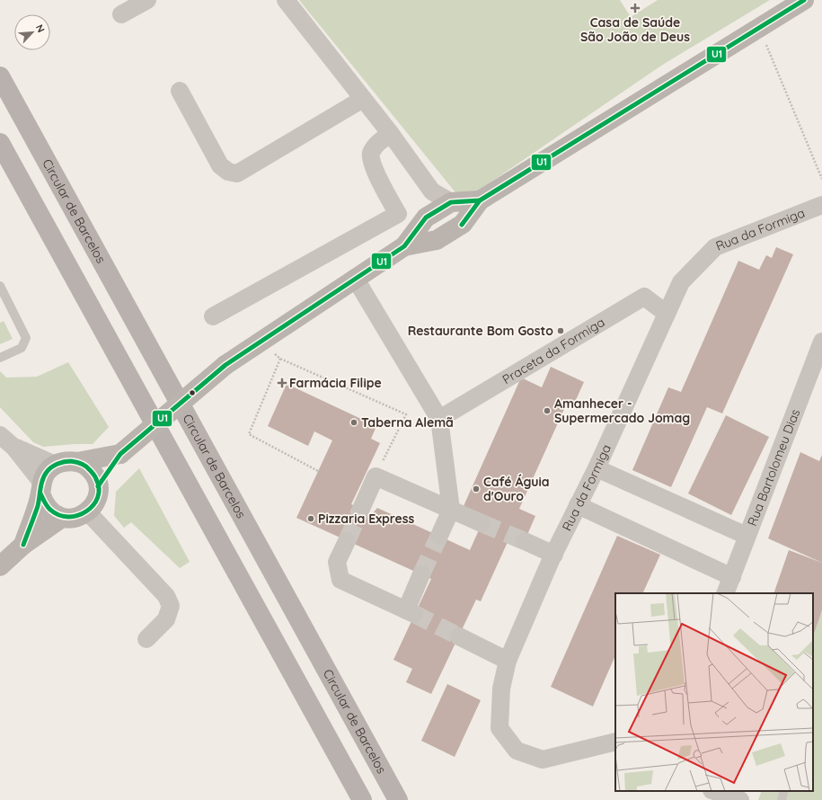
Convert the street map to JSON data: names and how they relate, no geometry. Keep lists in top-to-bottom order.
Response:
{
  "streets": {
    "main road": ["Circular de Barcelos"],
    "street": ["Rua da Formiga", "Praceta da Formiga", "Rua Bartolomeu Dias"]
  },
  "crossings": [
    ["Rua da Formiga", "Praceta da Formiga"]
  ],
  "places": {
    "health": ["Casa de Saúde São João de Deus", "Farmácia Filipe"],
    "other": [
      "Restaurante Bom Gosto",
      "Amanhecer - Supermercado Jomag",
      "Taberna Alemã",
      "Café Águia d'Ouro",
      "Pizzaria Express"
    ]
  },
  "lines": ["transit line U1"],
  "north": "top right"
}
